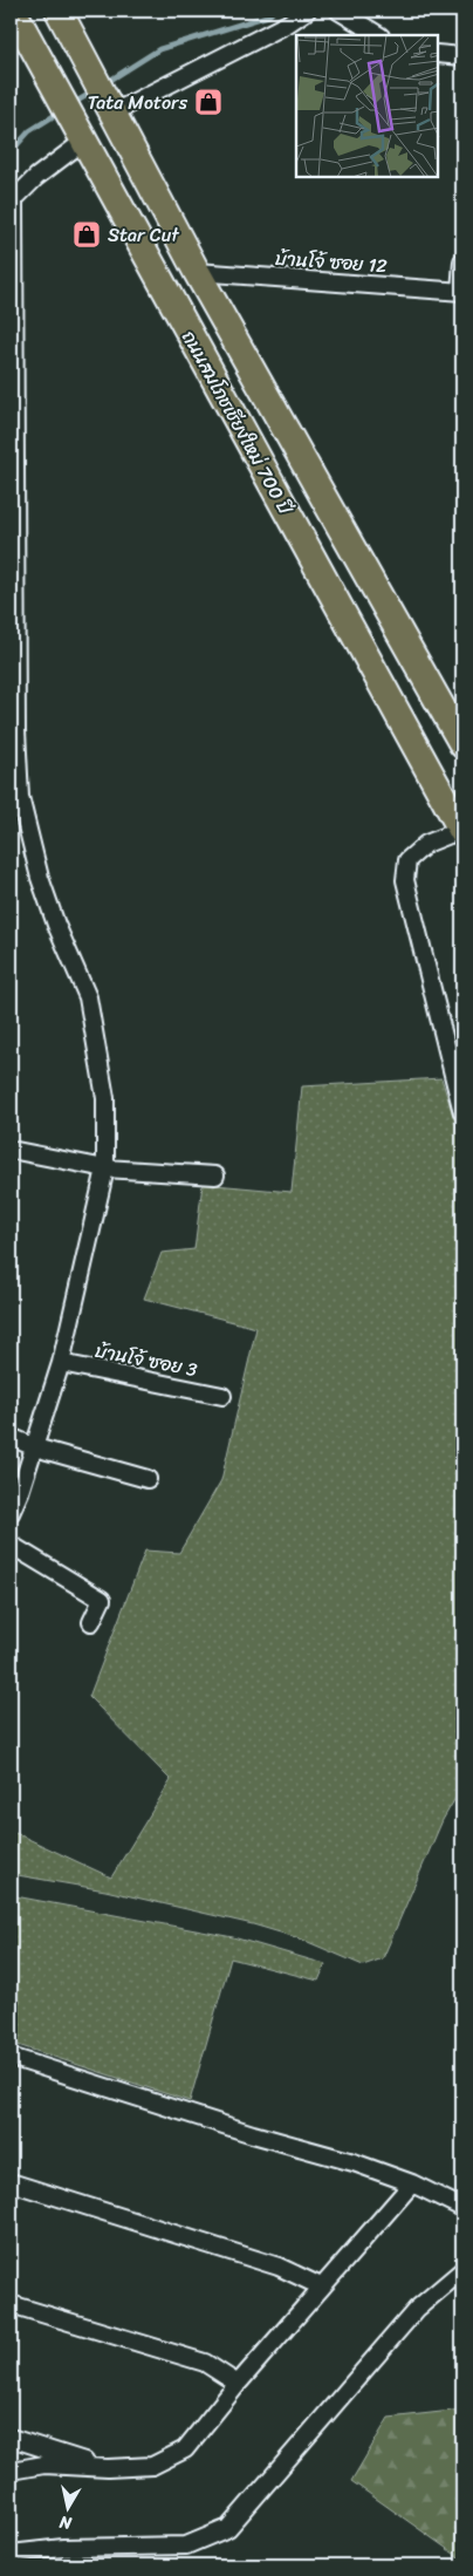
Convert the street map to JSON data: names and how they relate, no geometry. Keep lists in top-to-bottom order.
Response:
{
  "streets": {
    "main road": ["ถนนสมโภชเชียงใหม่ 700 ปี"],
    "street": ["บ้านโจ้ ซอย 12", "บ้านโจ้ ซอย 3"]
  },
  "crossings": [
    ["บ้านโจ้ ซอย 12", "ถนนสมโภชเชียงใหม่ 700 ปี"]
  ],
  "places": {
    "shop": ["Tata Motors", "Star Cut"]
  },
  "north": "bottom"
}
